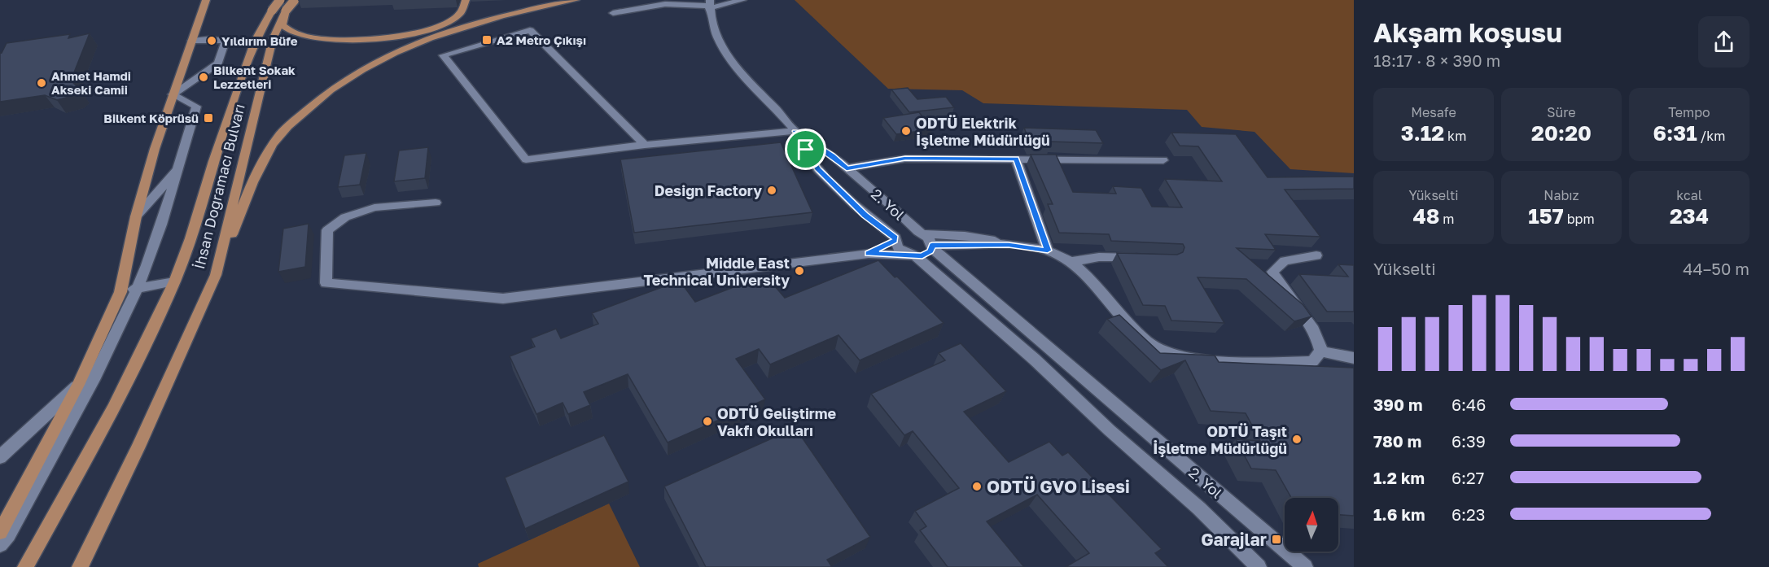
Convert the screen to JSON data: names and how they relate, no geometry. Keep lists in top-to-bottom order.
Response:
{
  "streets": {
    "main road": ["İhsan Doğramacı Bulvarı"],
    "street": ["2. Yol"]
  },
  "places": {
    "transit": ["A2 Metro Çıkışı", "Bilkent Köprüsü", "Garajlar"],
    "other": [
      "Yıldırım Büfe",
      "Bilkent Sokak Lezzetleri",
      "Ahmet Hamdi Akseki Camii",
      "ODTÜ Elektrik İşletme Müdürlüğü",
      "Design Factory",
      "Middle East Technical University",
      "ODTÜ Geliştirme Vakfı Okulları",
      "ODTÜ Taşıt İşletme Müdürlüğü",
      "ODTÜ GVO Lisesi"
    ]
  },
  "north": "top",
  "page": {
    "heading": ["Akşam koşusu", "18:17 · 8 × 390 m"],
    "stats": [
      ["Mesafe", "3.12 km"],
      ["Süre", "20:20"],
      ["Tempo", "6:31 /km"],
      ["Yükselti", "48 m"],
      ["Nabız", "157 bpm"],
      ["kcal", "234"]
    ],
    "chart": ["Yükselti", "44–50 m"],
    "list": [
      {
        "name": "390 m",
        "note": "6:46"
      },
      {
        "name": "780 m",
        "note": "6:39"
      },
      {
        "name": "1.2 km",
        "note": "6:27"
      },
      {
        "name": "1.6 km",
        "note": "6:23"
      }
    ]
  }
}
